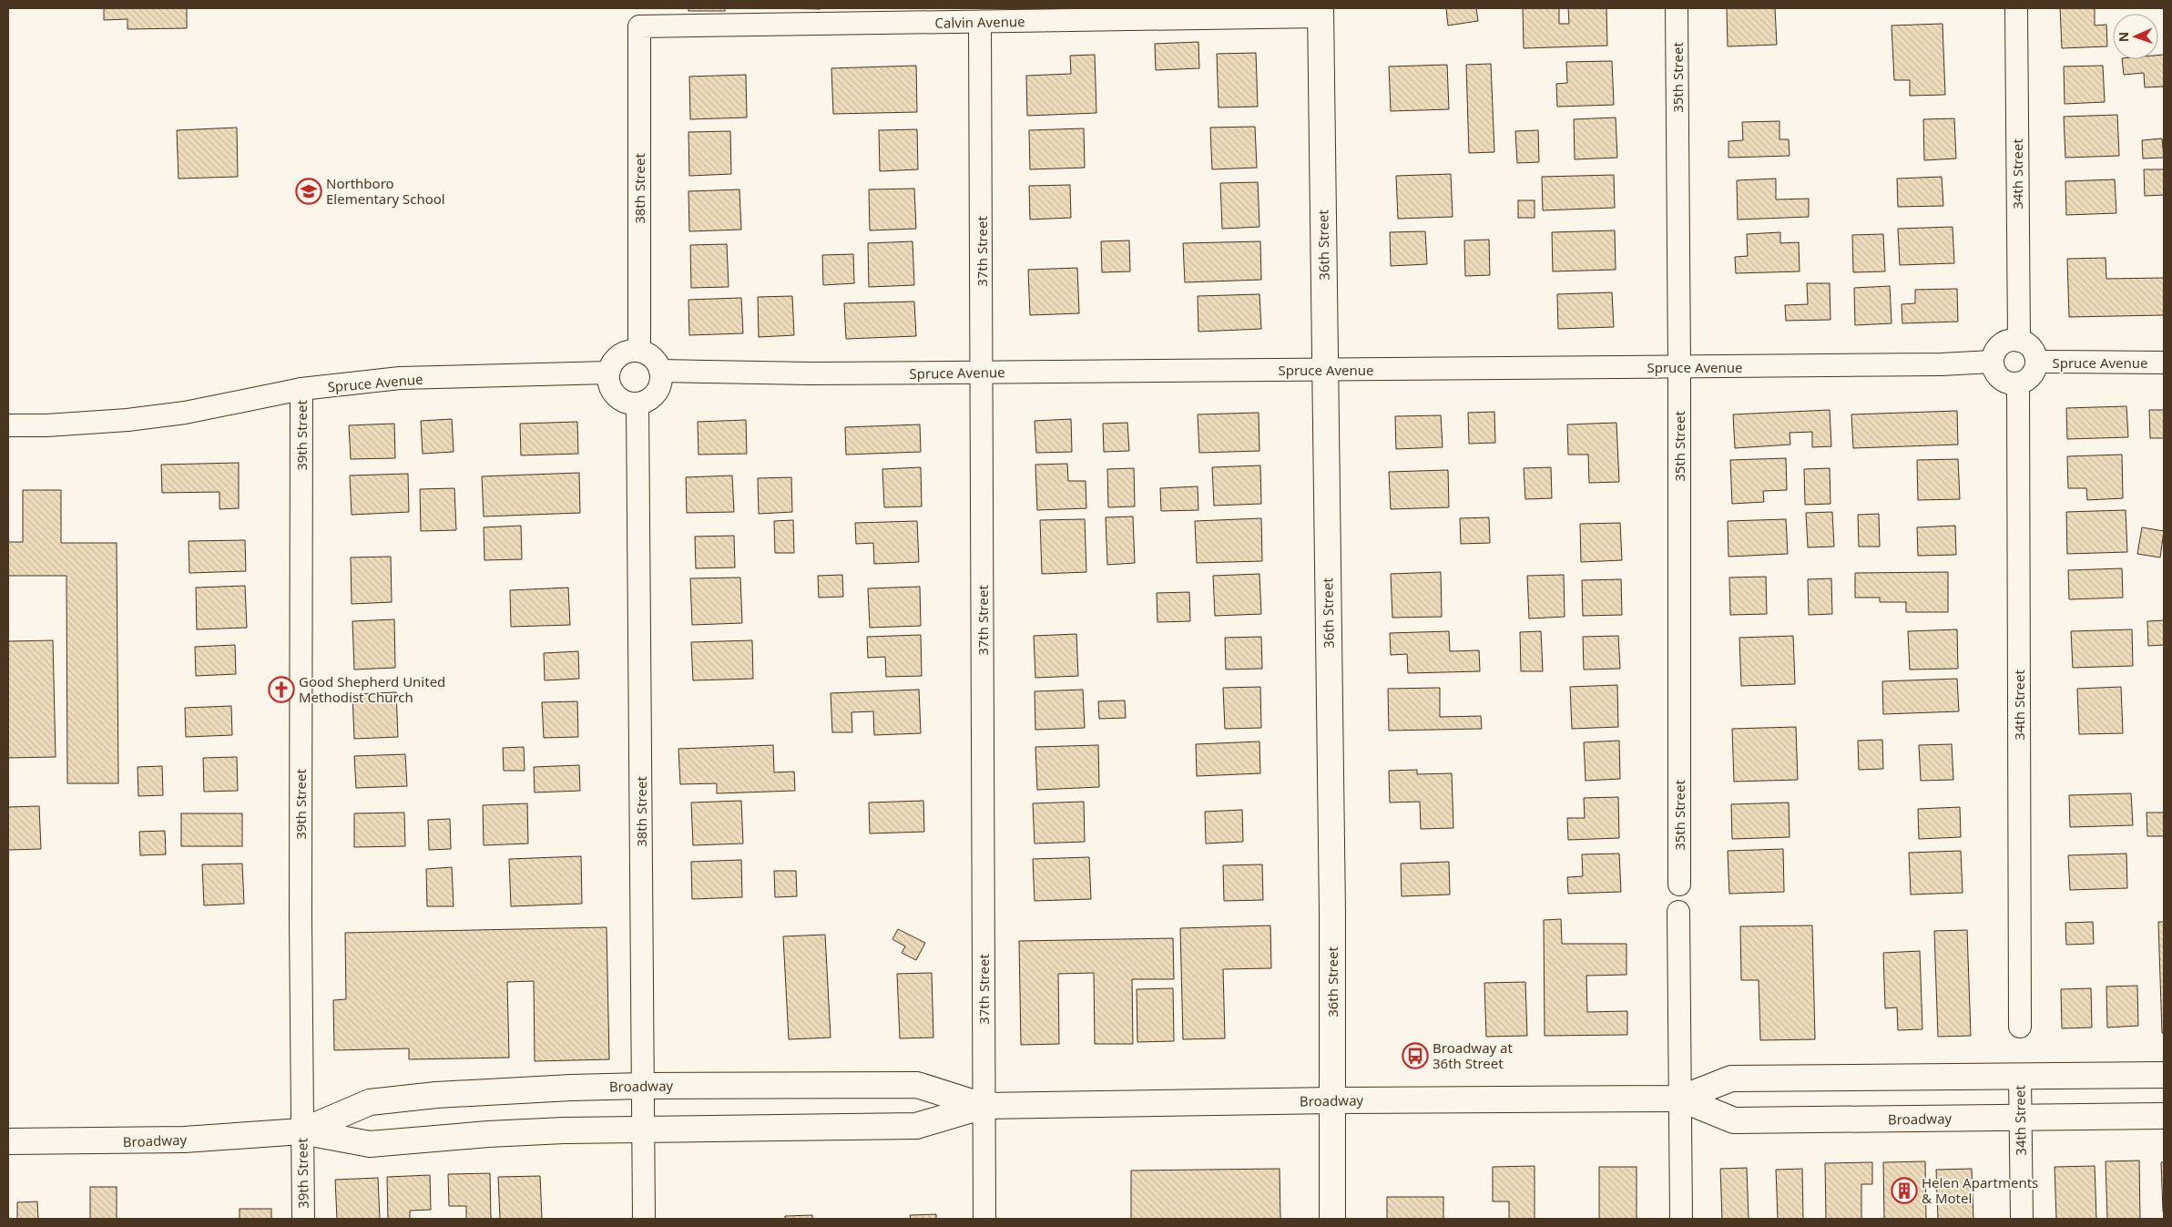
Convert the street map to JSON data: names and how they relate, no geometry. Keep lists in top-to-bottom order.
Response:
{
  "streets": {
    "main road": ["36th Street", "Broadway"],
    "street": [
      "Calvin Avenue",
      "35th Street",
      "34th Street",
      "38th Street",
      "37th Street",
      "Spruce Avenue",
      "39th Street"
    ]
  },
  "crossings": [
    ["Calvin Avenue", "38th Street"],
    ["Calvin Avenue", "36th Street"],
    ["Calvin Avenue", "37th Street"],
    ["35th Street", "Spruce Avenue"],
    ["34th Street", "Spruce Avenue"],
    ["34th Street", "Broadway"],
    ["38th Street", "Spruce Avenue"],
    ["38th Street", "Broadway"],
    ["36th Street", "Spruce Avenue"],
    ["36th Street", "Broadway"],
    ["37th Street", "Spruce Avenue"],
    ["37th Street", "Broadway"],
    ["Spruce Avenue", "39th Street"],
    ["39th Street", "Broadway"]
  ],
  "places": {
    "school or university": ["Northboro Elementary School"],
    "church": ["Good Shepherd United Methodist Church"],
    "bus stop": ["Broadway at 36th Street"],
    "building": ["Helen Apartments & Motel"]
  },
  "north": "left"
}
